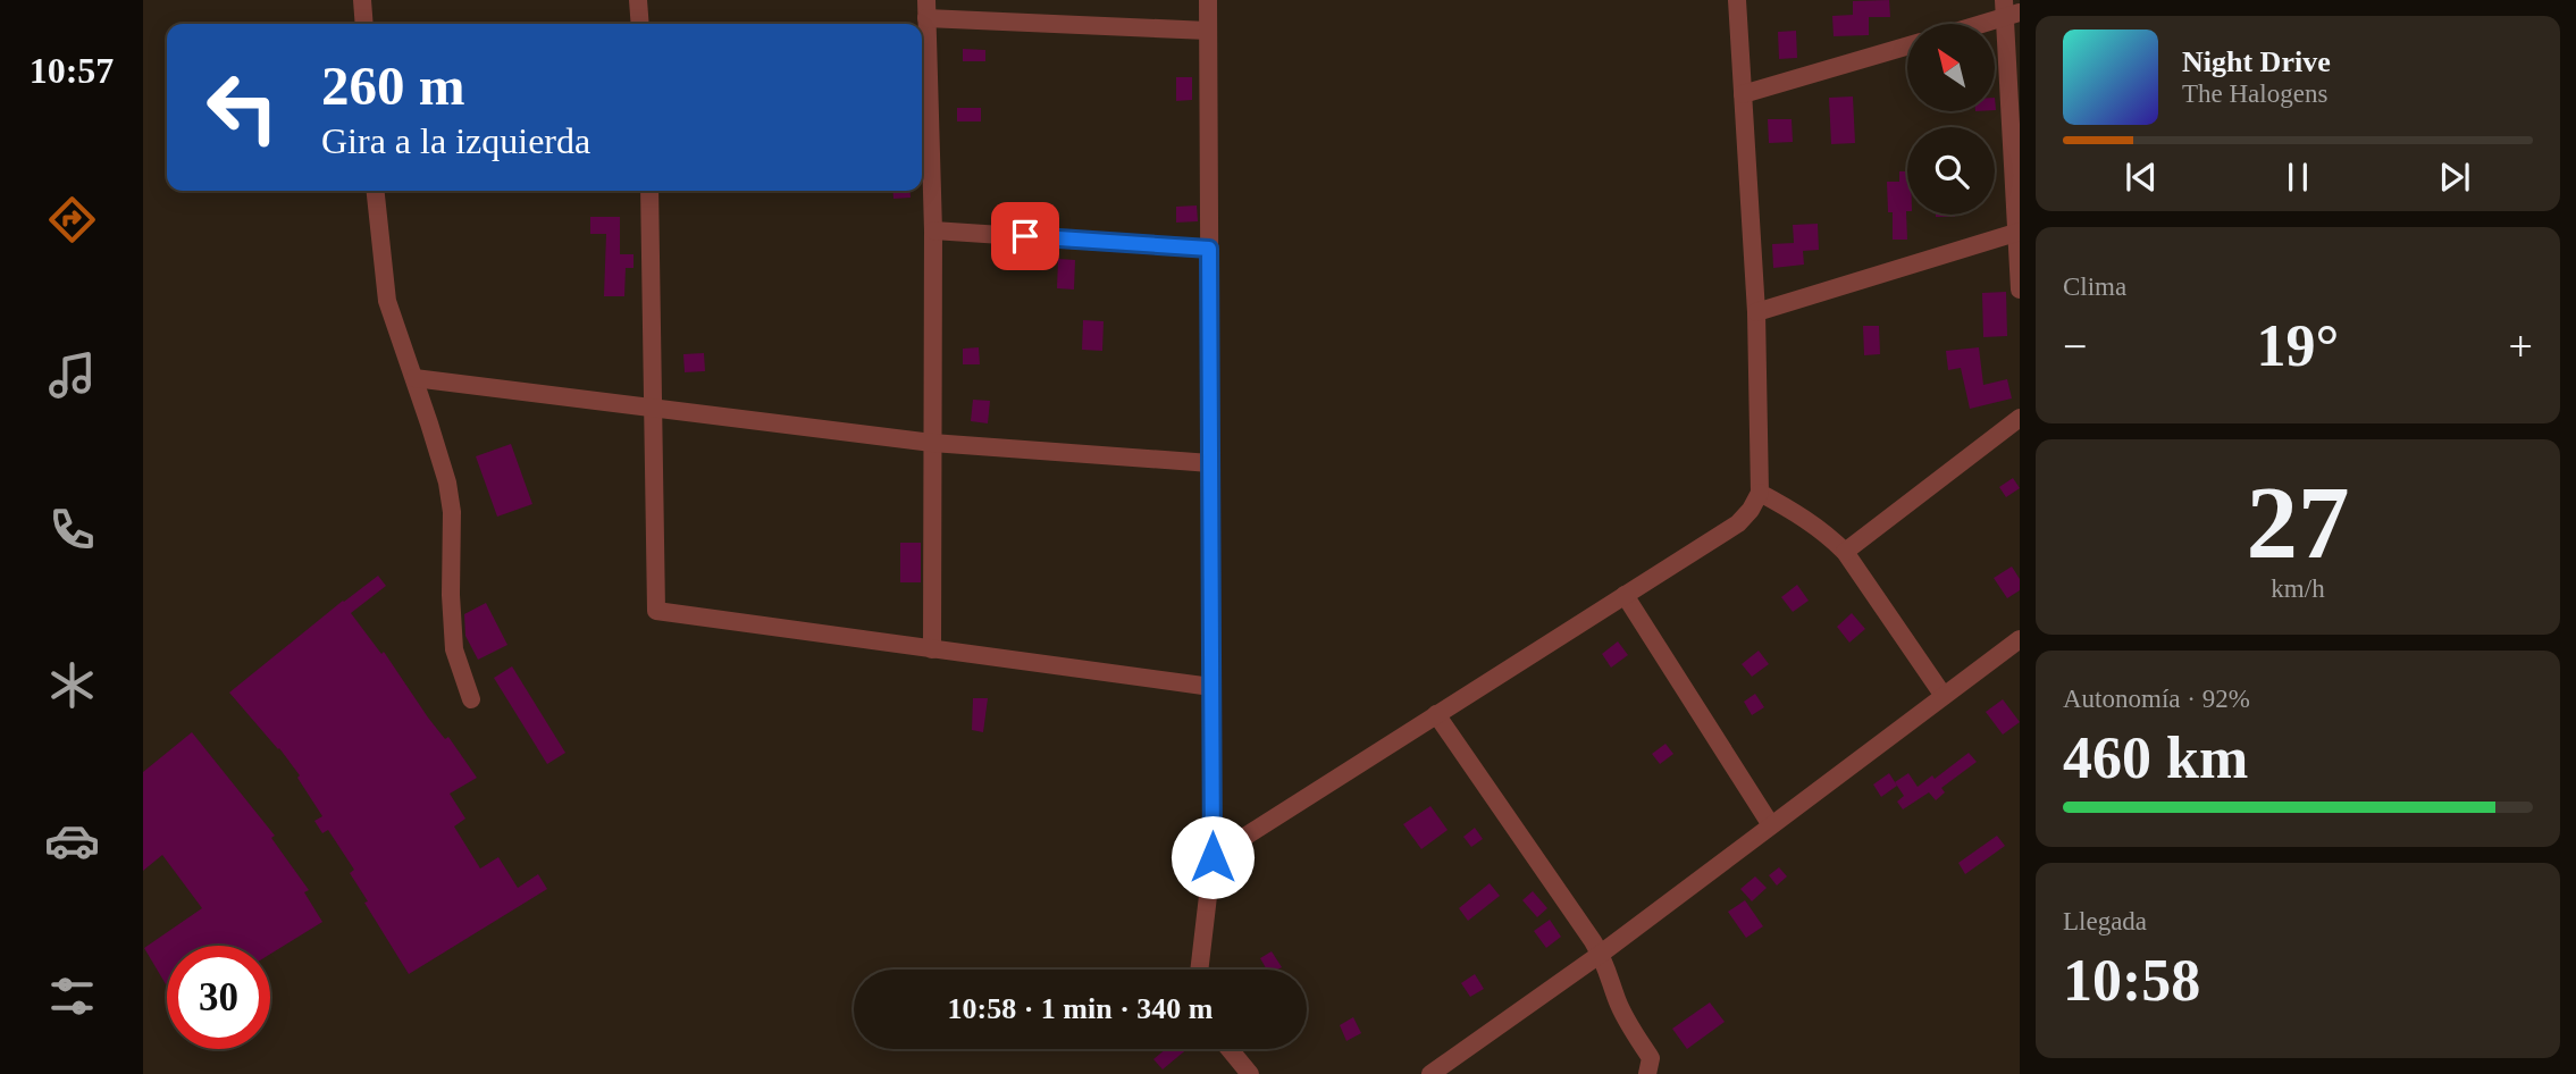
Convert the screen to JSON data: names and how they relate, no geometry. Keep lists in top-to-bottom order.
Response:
{
  "north": "top left",
  "page": {
    "tabs": "10:57",
    "turn": ["260 m", "Gira a la izquierda"],
    "song": ["Night Drive", "The Halogens"],
    "tile": [
      "Clima",
      ["27", "km/h"],
      ["Autonomía · 92%", "460 km"],
      ["Llegada", "10:58"]
    ],
    "heat": ["−", "19°", "+"],
    "limit": "30",
    "trip": "10:58 · 1 min · 340 m"
  }
}
